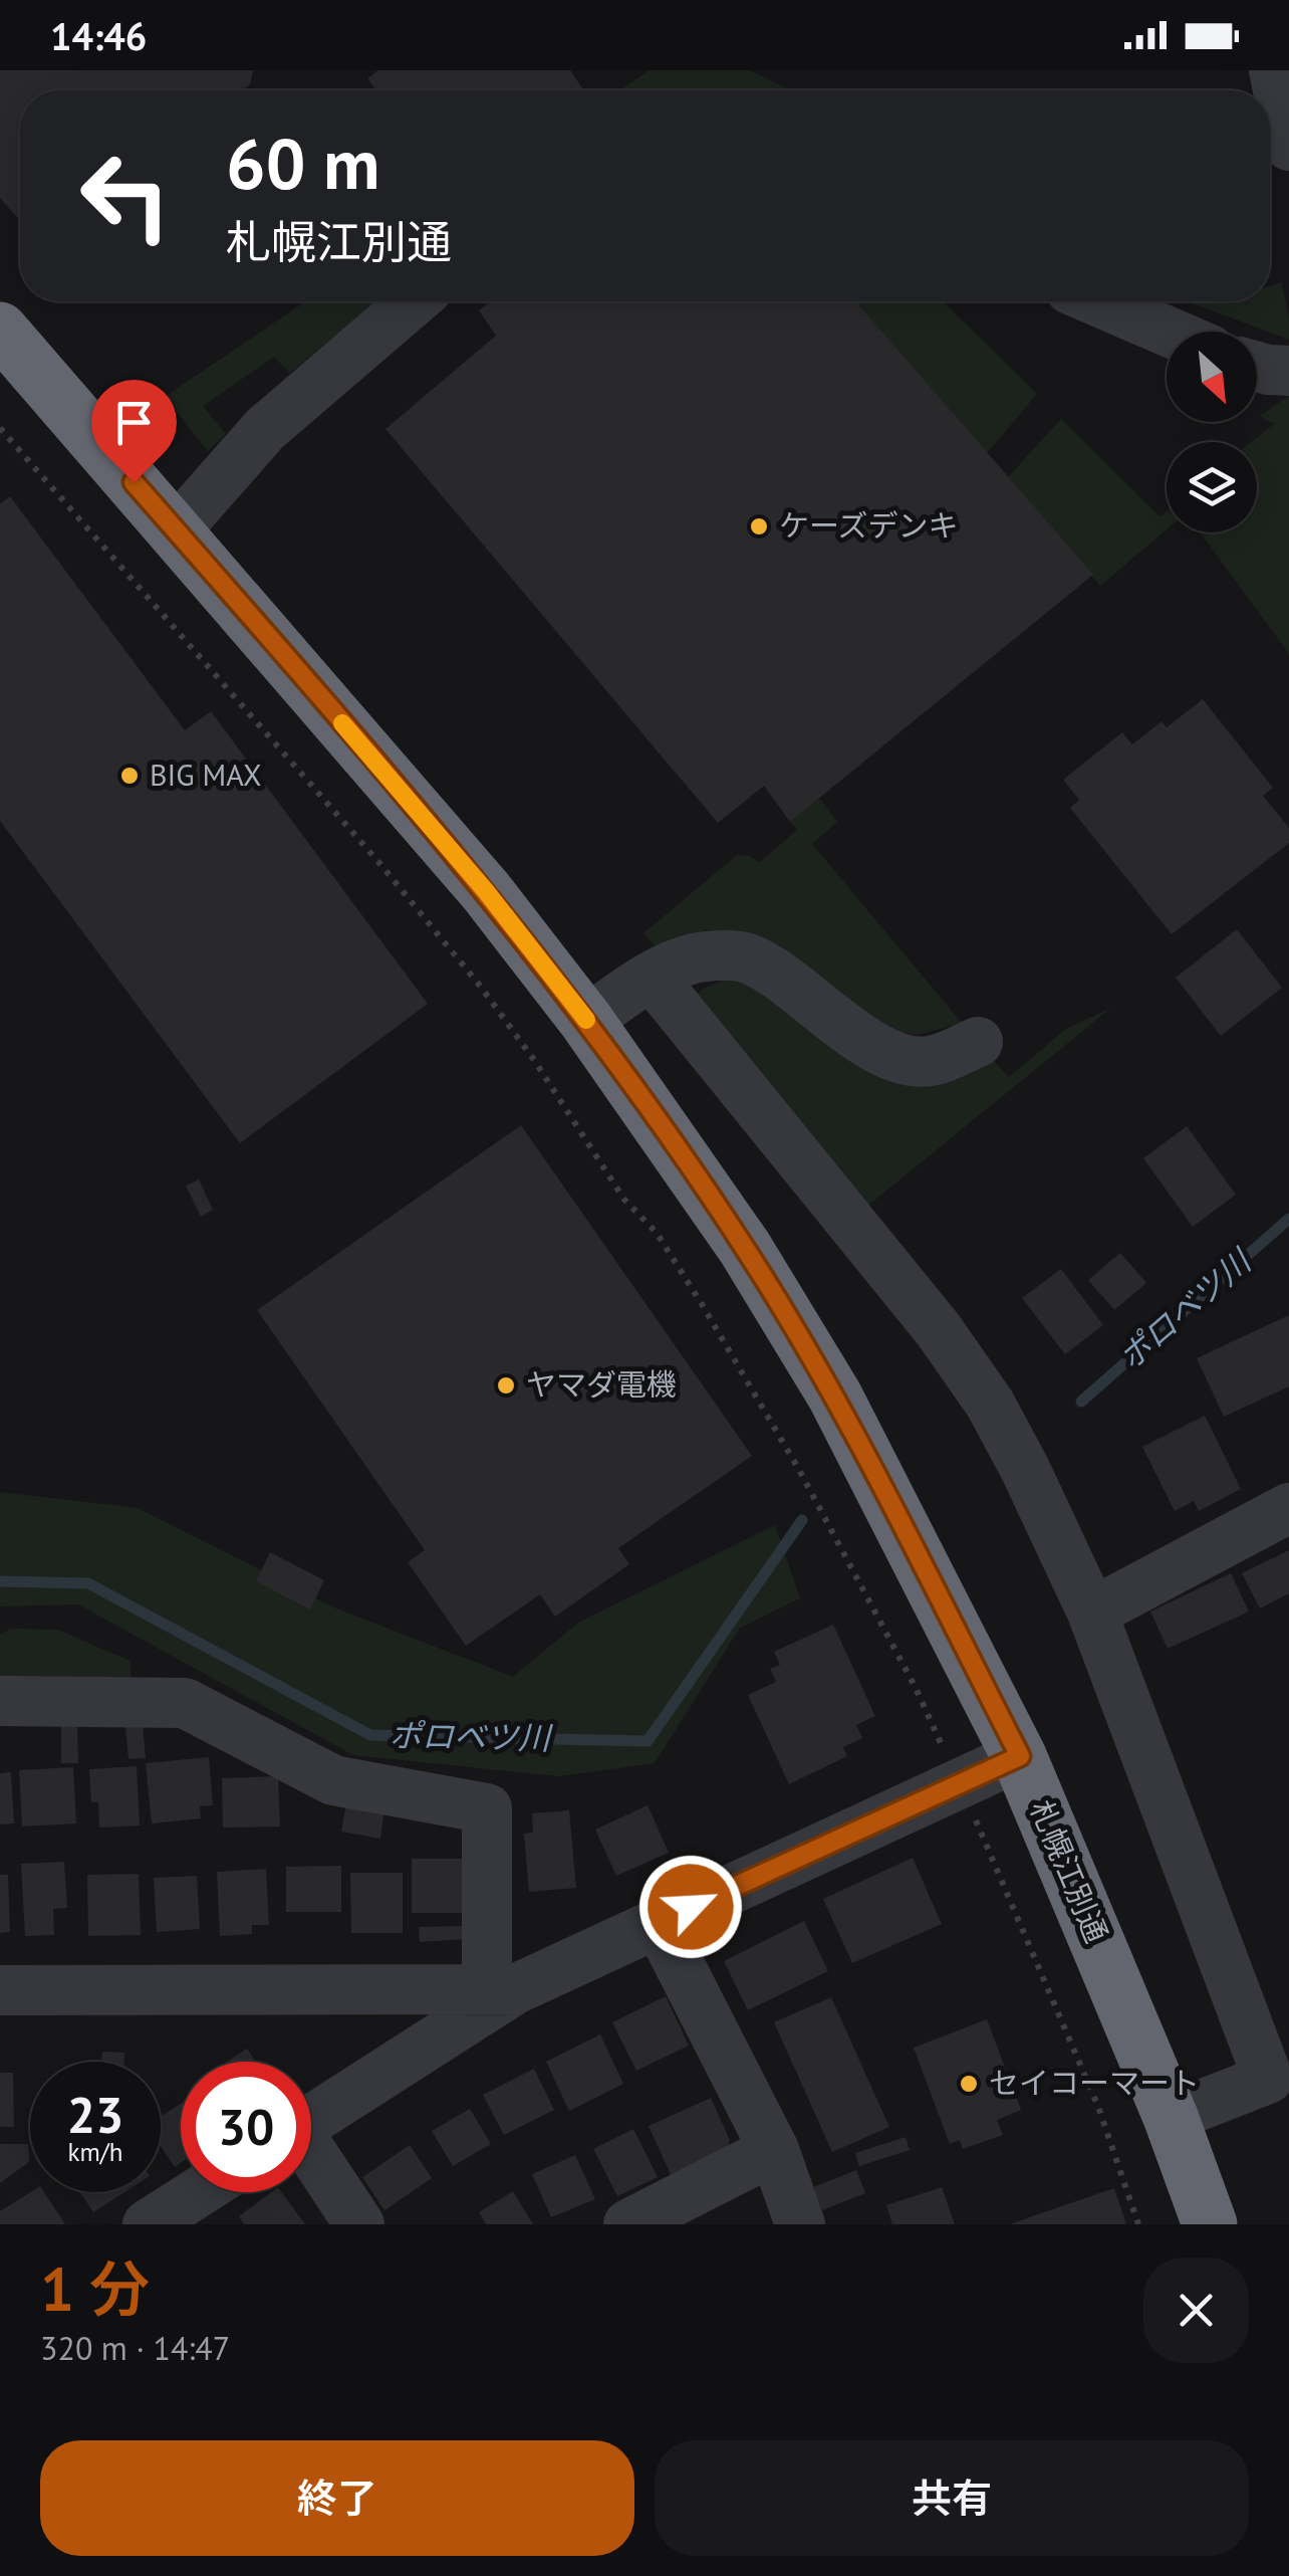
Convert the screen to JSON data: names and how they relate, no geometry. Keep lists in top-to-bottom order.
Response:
{
  "streets": {
    "highway": ["札幌江別通"]
  },
  "water": ["ポロベツ川"],
  "places": [
    "ケーズデンキ",
    "BIG MAX",
    "ヤマダ電機",
    "セイコーマート"
  ],
  "north": "bottom right",
  "page": {
    "status": "14:46",
    "turn": ["60 m", "札幌江別通"],
    "speed": "23 km/h",
    "limit": "30",
    "heading": ["1 分", "320 m · 14:47"],
    "buttons": ["終了", "共有"]
  }
}
